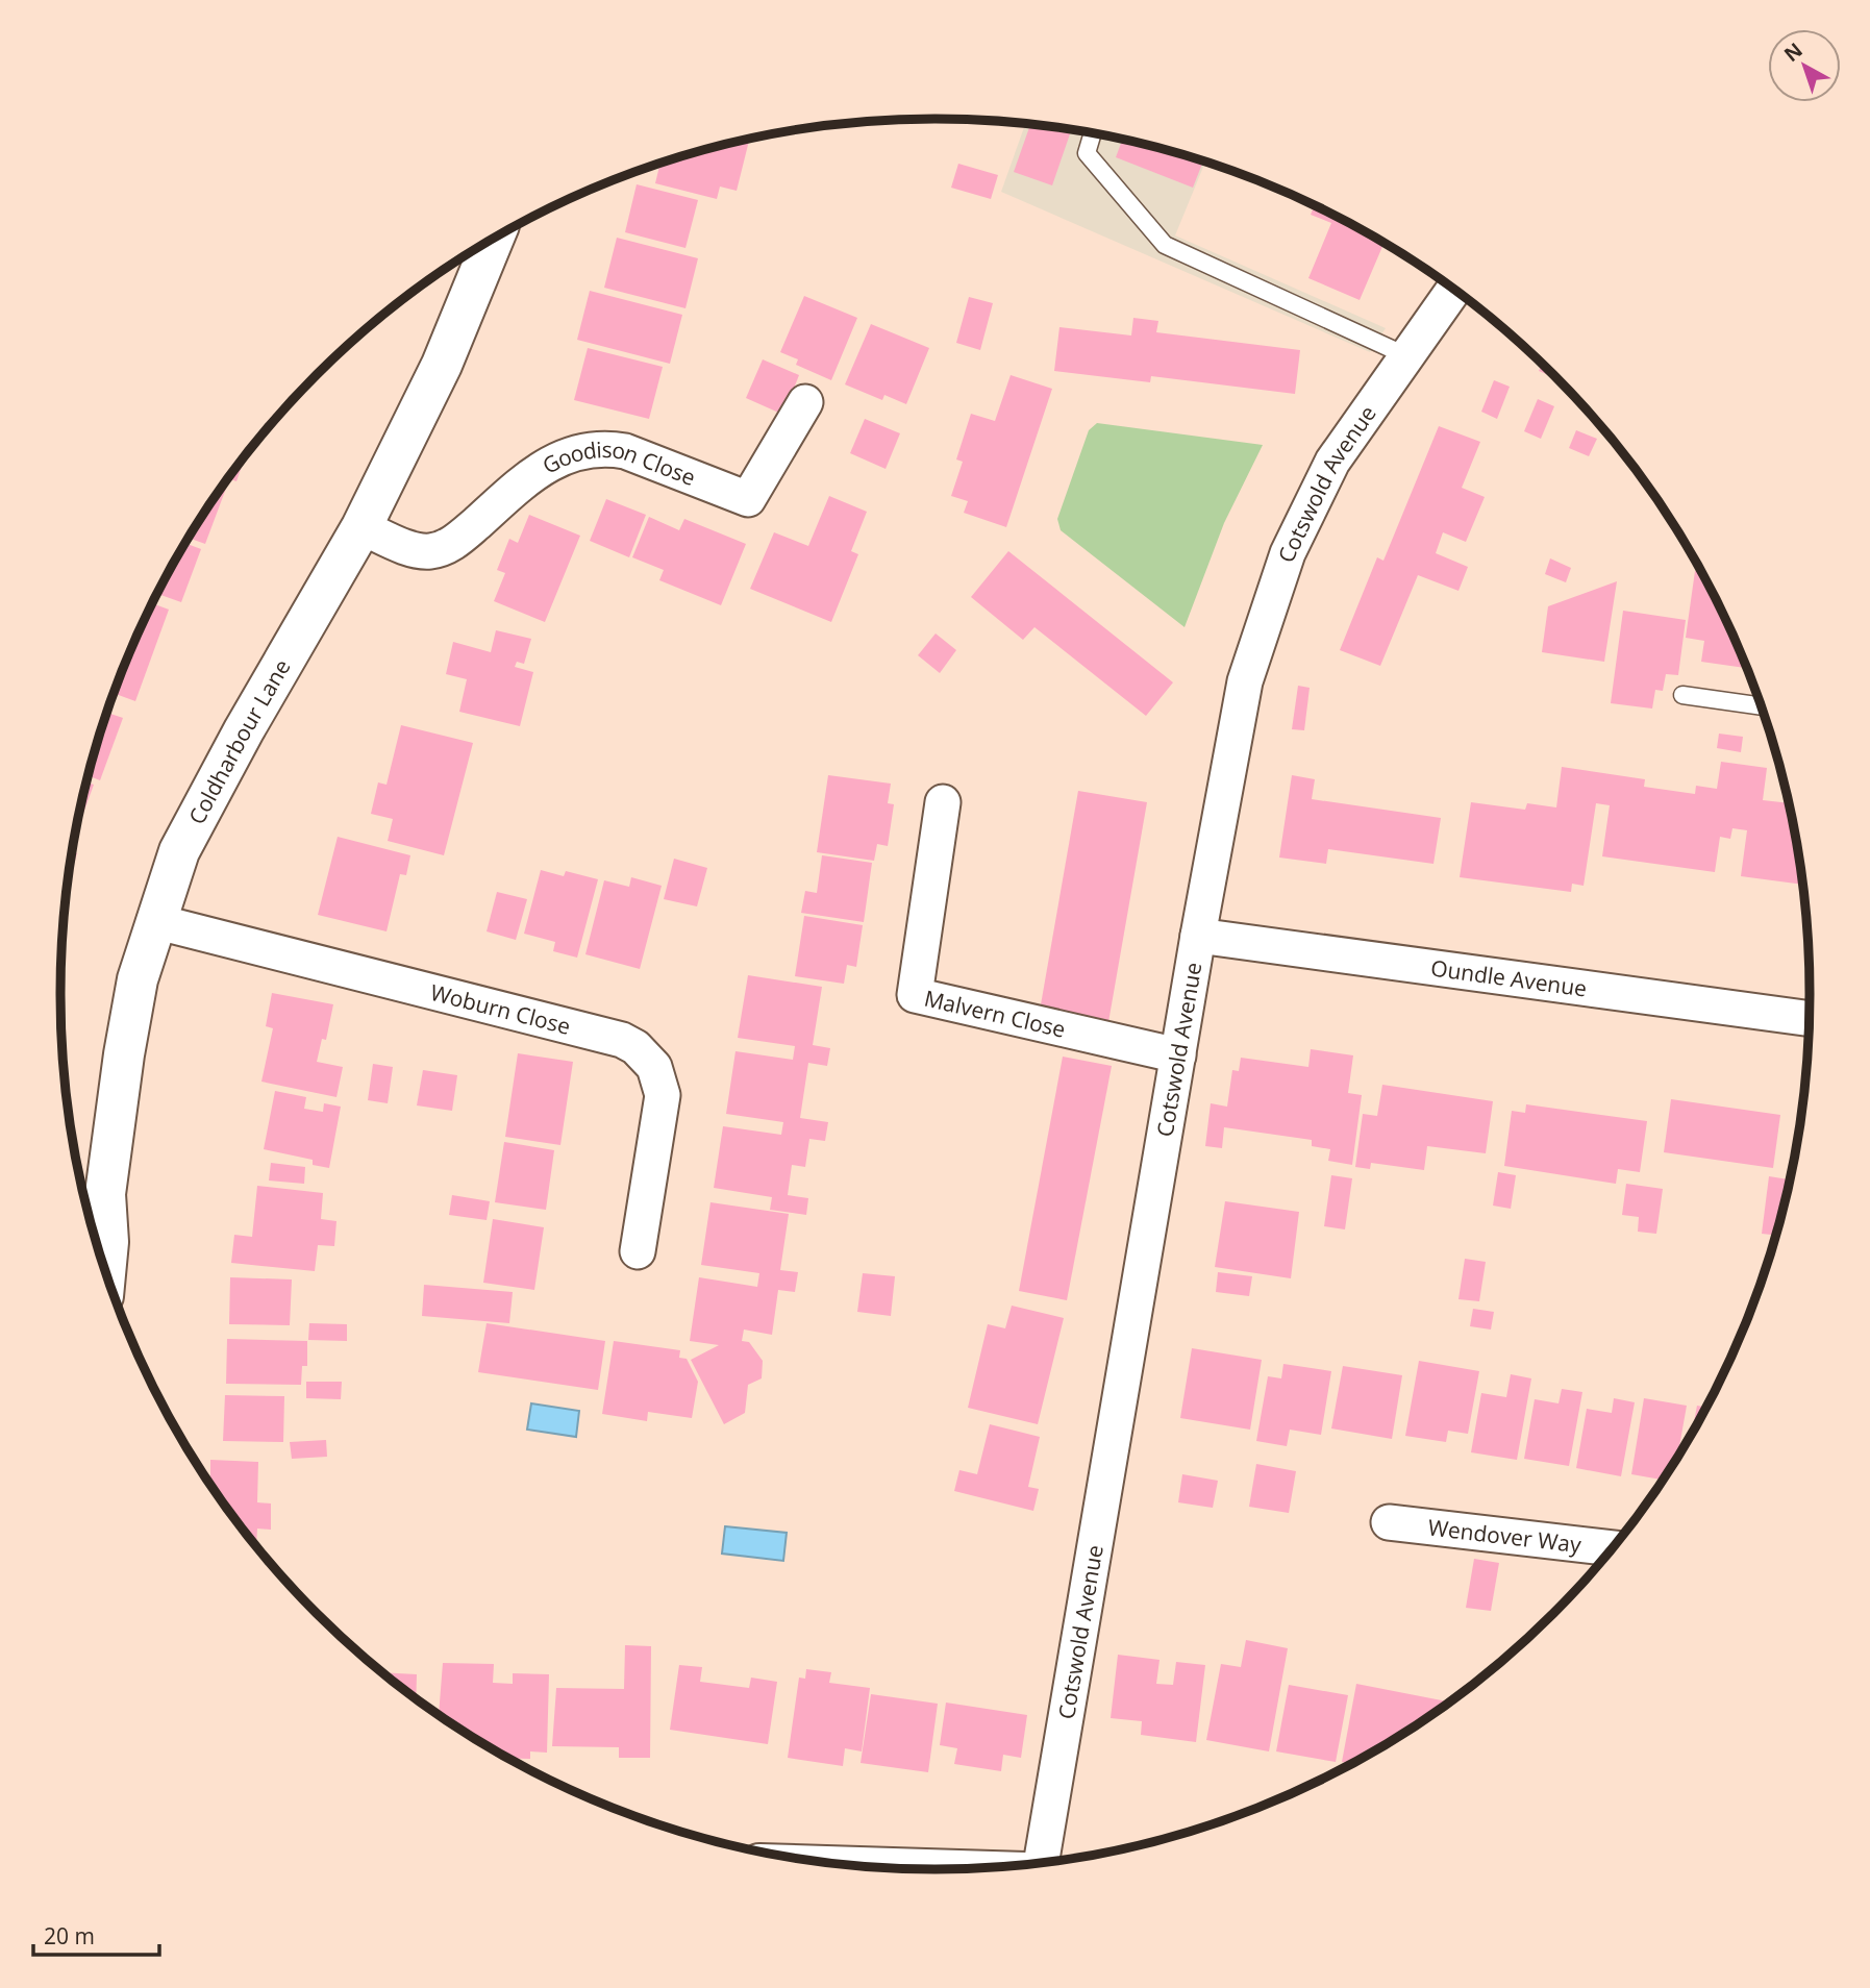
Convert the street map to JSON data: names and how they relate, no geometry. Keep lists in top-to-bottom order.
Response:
{
  "streets": {
    "street": [
      "Goodison Close",
      "Cotswold Avenue",
      "Coldharbour Lane",
      "Oundle Avenue",
      "Woburn Close",
      "Malvern Close",
      "Wendover Way"
    ]
  },
  "crossings": [
    ["Goodison Close", "Coldharbour Lane"],
    ["Cotswold Avenue", "Oundle Avenue"],
    ["Cotswold Avenue", "Malvern Close"],
    ["Coldharbour Lane", "Woburn Close"]
  ],
  "scale_bar": "20 m",
  "north": "top left"
}
